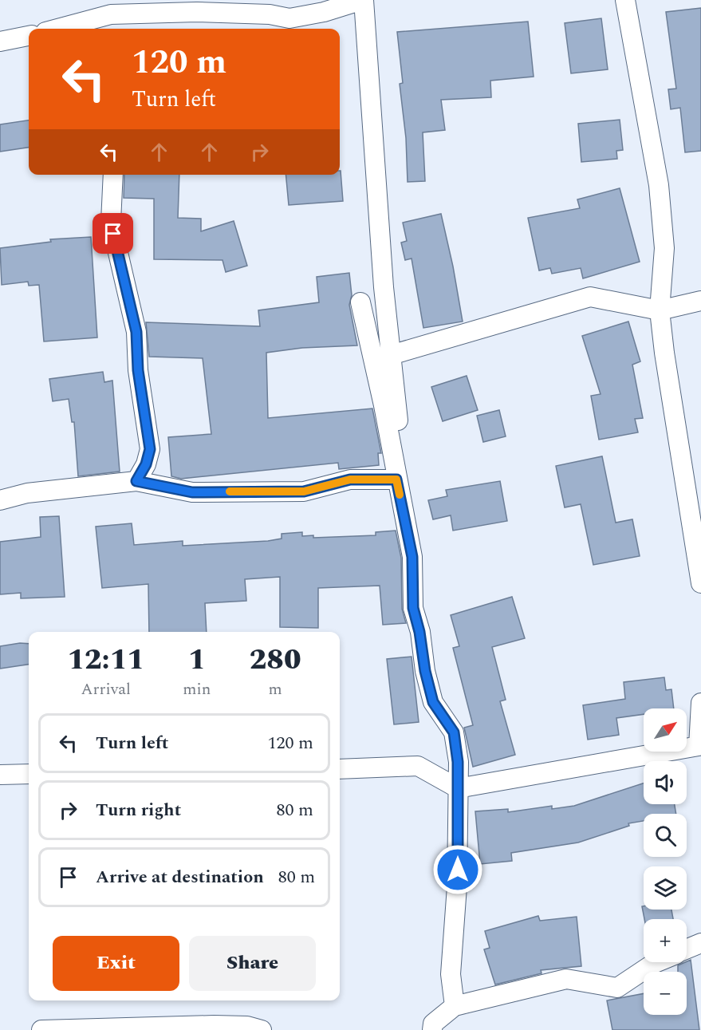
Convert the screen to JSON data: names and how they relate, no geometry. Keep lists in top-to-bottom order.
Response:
{
  "north": "top right",
  "page": {
    "turn": ["120 m", "Turn left"],
    "eta": [
      "12:11",
      "Arrival",
      "1",
      "min",
      "280",
      "m"
    ],
    "map_buttons": ["+", "−"],
    "list": [
      {
        "name": "Turn left",
        "value": "120 m"
      },
      {
        "name": "Turn right",
        "value": "80 m"
      },
      {
        "name": "Arrive at destination",
        "value": "80 m"
      }
    ],
    "buttons": ["Exit", "Share"]
  }
}
